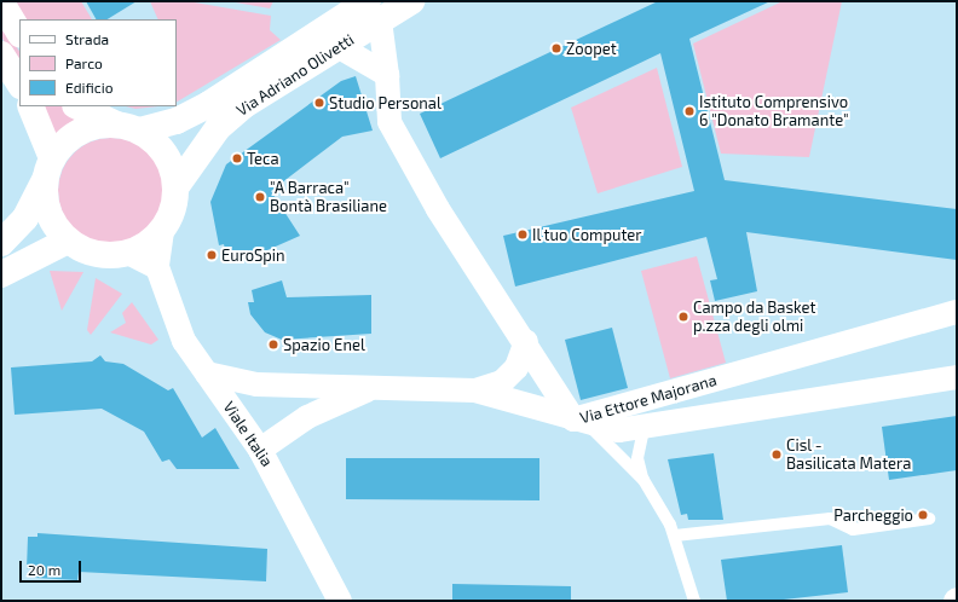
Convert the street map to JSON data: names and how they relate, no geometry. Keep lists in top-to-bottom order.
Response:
{
  "streets": {
    "street": ["Via Adriano Olivetti", "Via Ettore Majorana", "Viale Italia"]
  },
  "crossings": [
    ["Via Adriano Olivetti", "Viale Italia"]
  ],
  "places": [
    "Zoopet",
    "Studio Personal",
    "Istituto Comprensivo 6 \"Donato Bramante\"",
    "Teca",
    "\"A Barraca\" Bontà Brasiliane",
    "Il tuo Computer",
    "EuroSpin",
    "Campo da Basket p.zza degli olmi",
    "Spazio Enel",
    "Cisl - Basilicata Matera",
    "Parcheggio"
  ],
  "legend": ["Strada", "Parco", "Edificio"],
  "scale_bar": "20 m"
}
